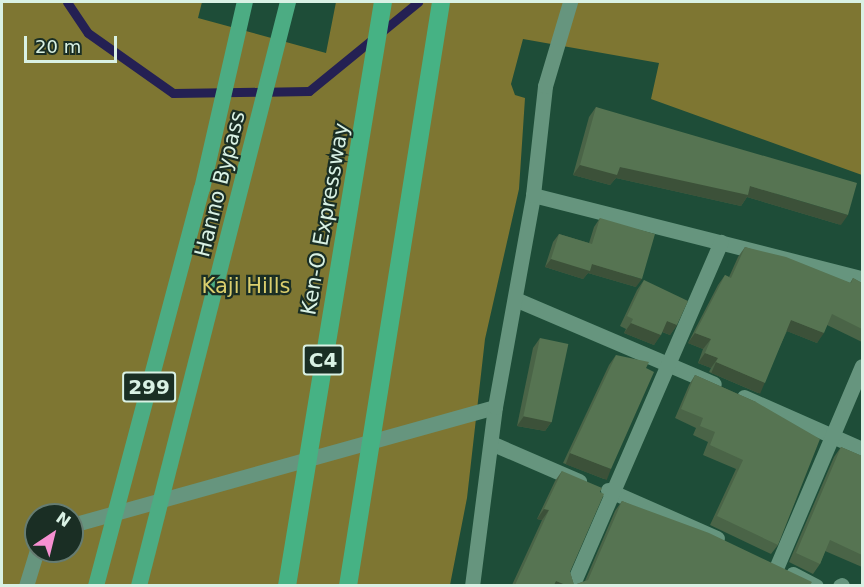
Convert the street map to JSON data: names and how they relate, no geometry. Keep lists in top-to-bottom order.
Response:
{
  "streets": {
    "highway": [
      "Hanno Bypass",
      "Ken-O Expressway",
      "C4",
      "299"
    ]
  },
  "parks": ["Kaji Hills"],
  "scale_bar": "20 m",
  "north": "top right"
}
